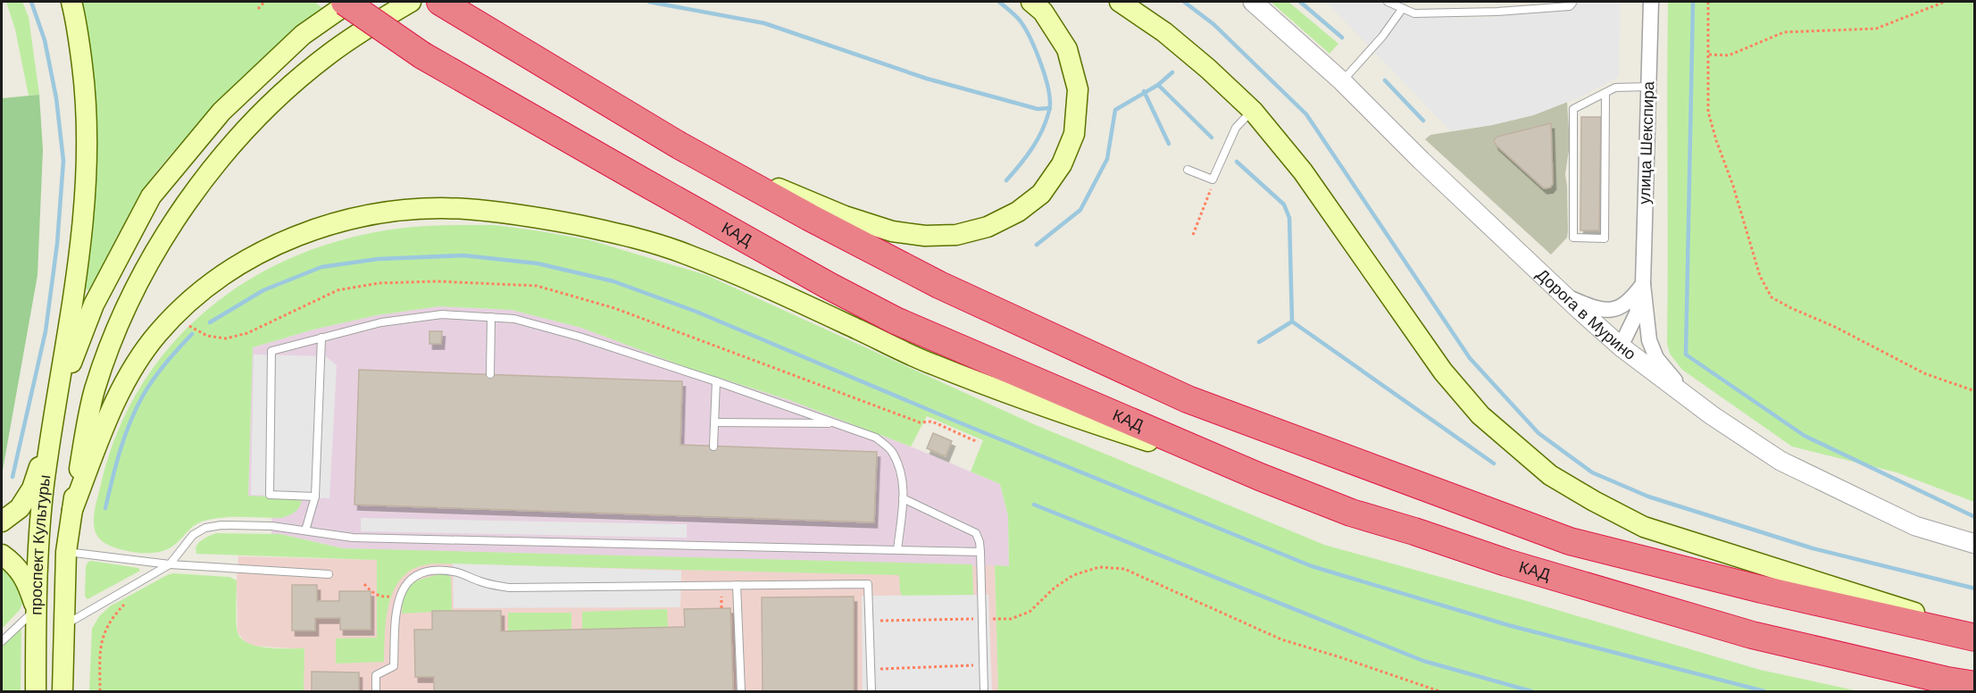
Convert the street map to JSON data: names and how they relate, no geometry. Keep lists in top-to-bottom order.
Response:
{
  "streets": {
    "highway": ["КАД"],
    "main road": ["проспект Культуры"],
    "street": ["улица Шекспира", "Дорога в Мурино"]
  }
}
